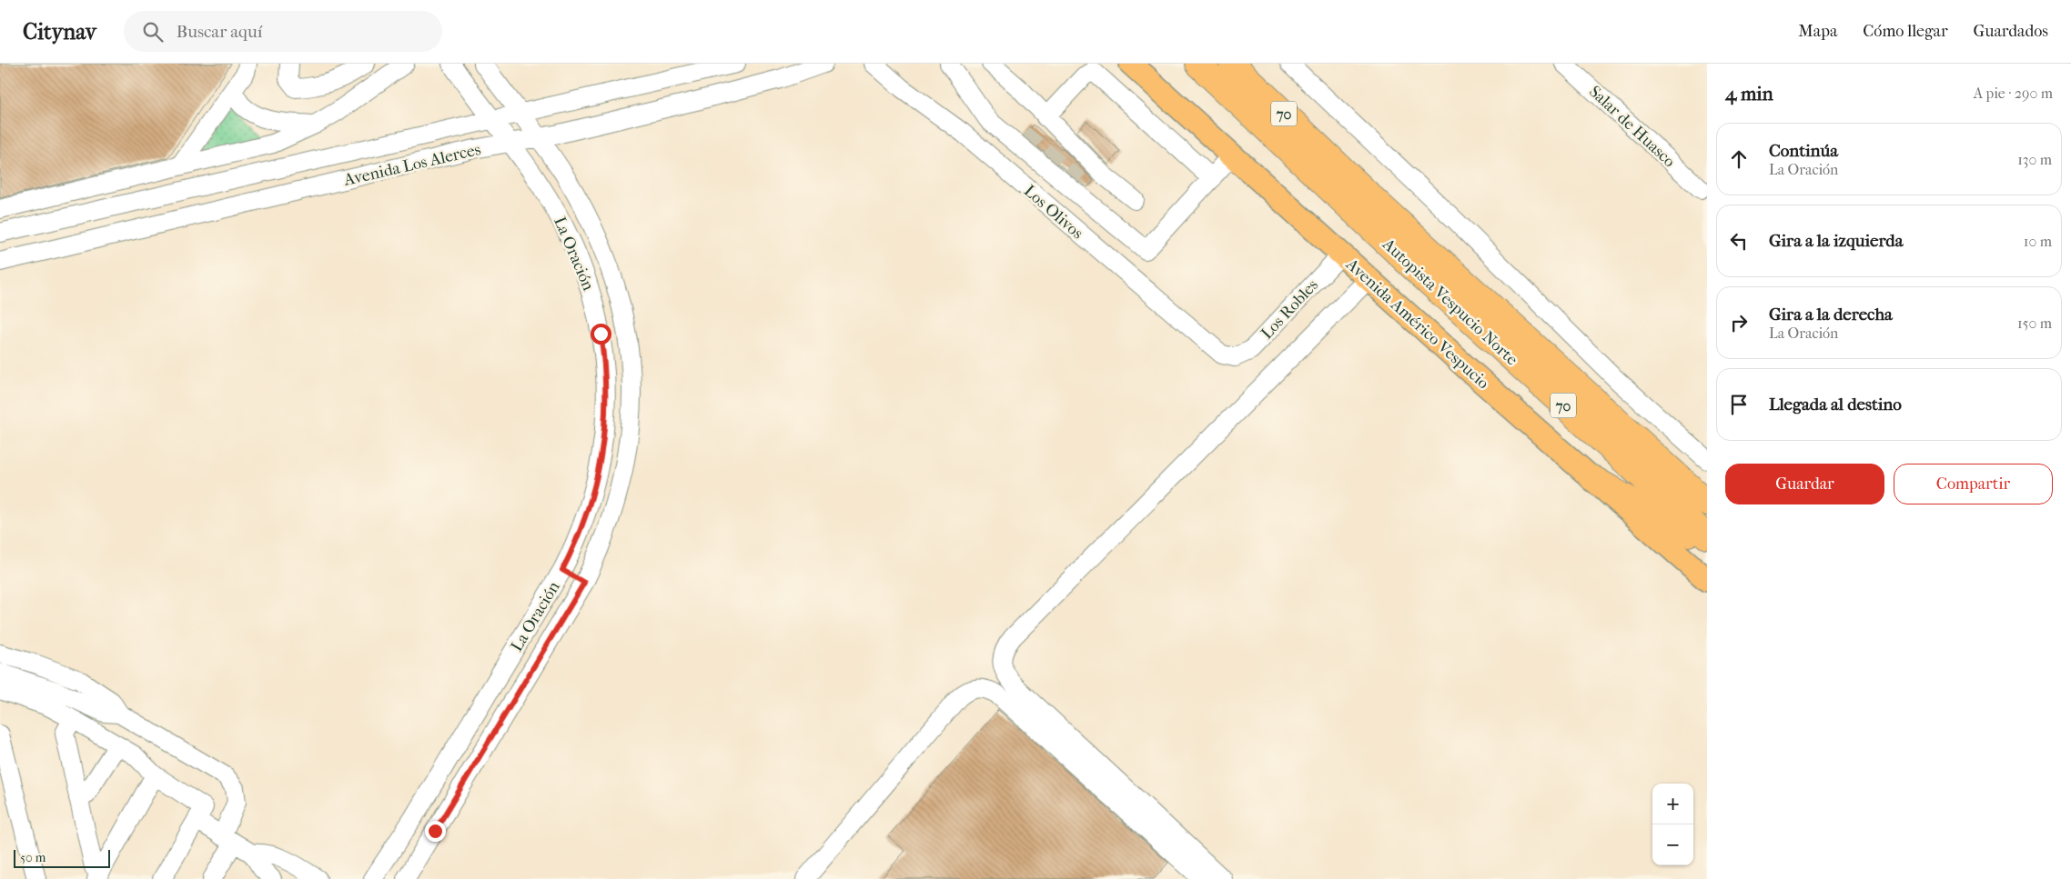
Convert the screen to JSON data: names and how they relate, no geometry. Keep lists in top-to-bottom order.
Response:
{
  "streets": {
    "highway": ["70", "Autopista Vespucio Norte"],
    "main road": ["Avenida Américo Vespucio"],
    "street": [
      "Salar de Huasco",
      "Avenida Los Alerces",
      "Los Olivos",
      "La Oración",
      "Los Robles"
    ]
  },
  "crossings": [
    ["Avenida Los Alerces", "La Oración"],
    ["Los Olivos", "Los Robles"],
    ["Los Robles", "Avenida Américo Vespucio"]
  ],
  "scale_bar": "50 m",
  "page": {
    "header": "Citynav",
    "search": "Buscar aquí",
    "nav": ["Mapa", "Cómo llegar", "Guardados"],
    "heading": ["4 min", "A pie · 290 m"],
    "list": [
      ["Continúa", "La Oración", "130 m"],
      ["Gira a la izquierda", "10 m"],
      ["Gira a la derecha", "La Oración", "150 m"],
      "Llegada al destino"
    ],
    "buttons": ["Guardar", "Compartir"],
    "map_buttons": ["+", "−"],
    "scale": "50 m"
  }
}
